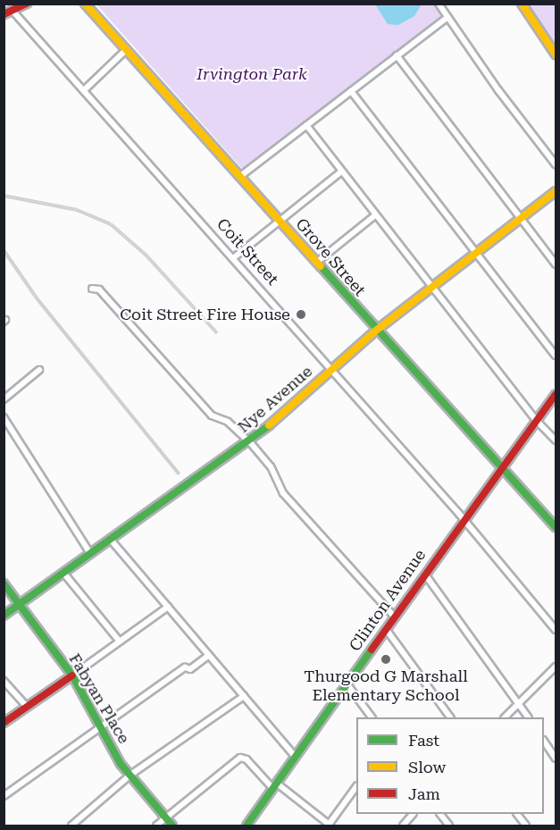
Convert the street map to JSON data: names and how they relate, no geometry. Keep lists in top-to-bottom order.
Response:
{
  "streets": {
    "main road": [
      "Grove Street",
      "Nye Avenue",
      "Clinton Avenue",
      "Fabyan Place"
    ],
    "street": ["Coit Street"]
  },
  "crossings": [
    ["Coit Street", "Nye Avenue"],
    ["Coit Street", "Clinton Avenue"],
    ["Grove Street", "Nye Avenue"],
    ["Grove Street", "Clinton Avenue"],
    ["Nye Avenue", "Fabyan Place"]
  ],
  "parks": ["Irvington Park"],
  "places": ["Coit Street Fire House", "Thurgood G Marshall Elementary School"],
  "legend": ["Fast", "Slow", "Jam"]
}
